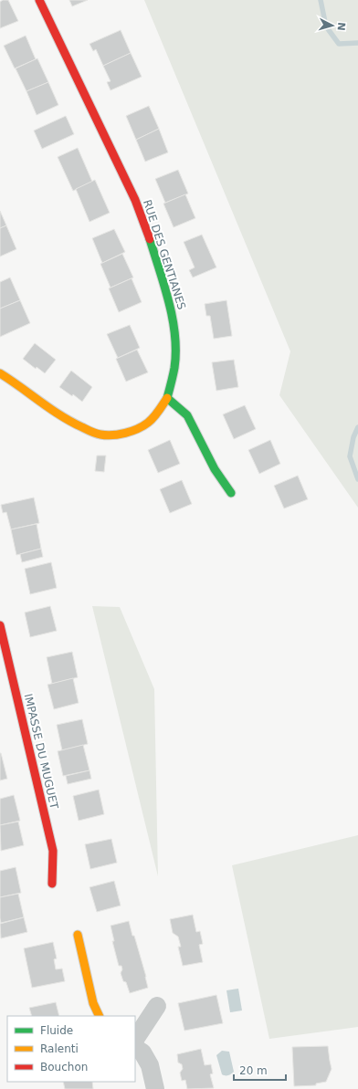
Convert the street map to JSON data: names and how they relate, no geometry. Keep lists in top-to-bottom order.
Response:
{
  "streets": {
    "street": ["RUE DES GENTIANES", "IMPASSE DU MUGUET"]
  },
  "legend": ["Fluide", "Ralenti", "Bouchon"],
  "scale_bar": "20 m",
  "north": "right"
}
